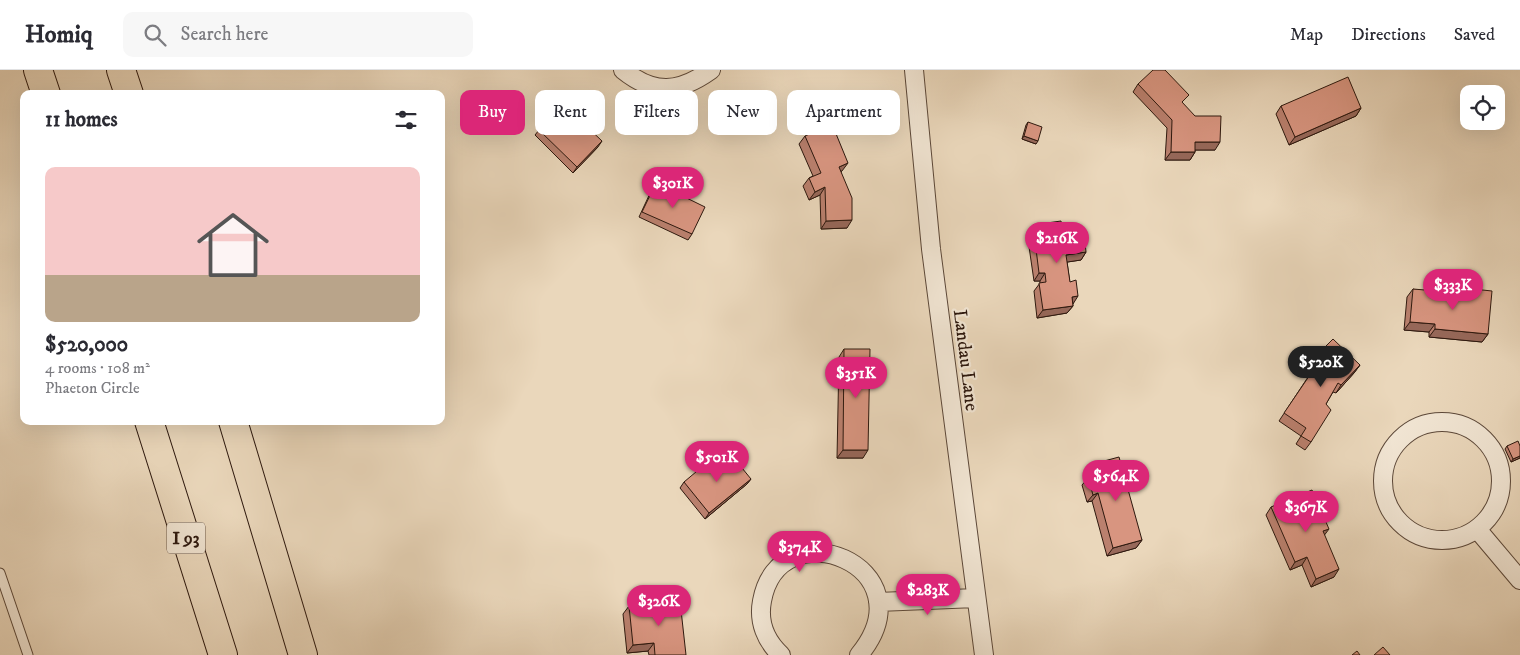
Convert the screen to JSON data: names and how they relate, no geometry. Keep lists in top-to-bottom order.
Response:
{
  "streets": {
    "highway": ["I 93"],
    "street": ["Landau Lane"]
  },
  "page": {
    "header": "Homiq",
    "search": "Search here",
    "nav": ["Map", "Directions", "Saved"],
    "chip": [
      "Buy",
      "Rent",
      "Filters",
      "New",
      "Apartment"
    ],
    "heading": "11 homes",
    "list": [
      {
        "name": "$520,000",
        "note": "4 rooms · 108 m² · Phaeton Circle"
      }
    ],
    "price": [
      "$301K",
      "$216K",
      "$333K",
      "$520K",
      "$351K",
      "$501K",
      "$564K",
      "$367K",
      "$374K",
      "$283K",
      "$326K"
    ]
  }
}
